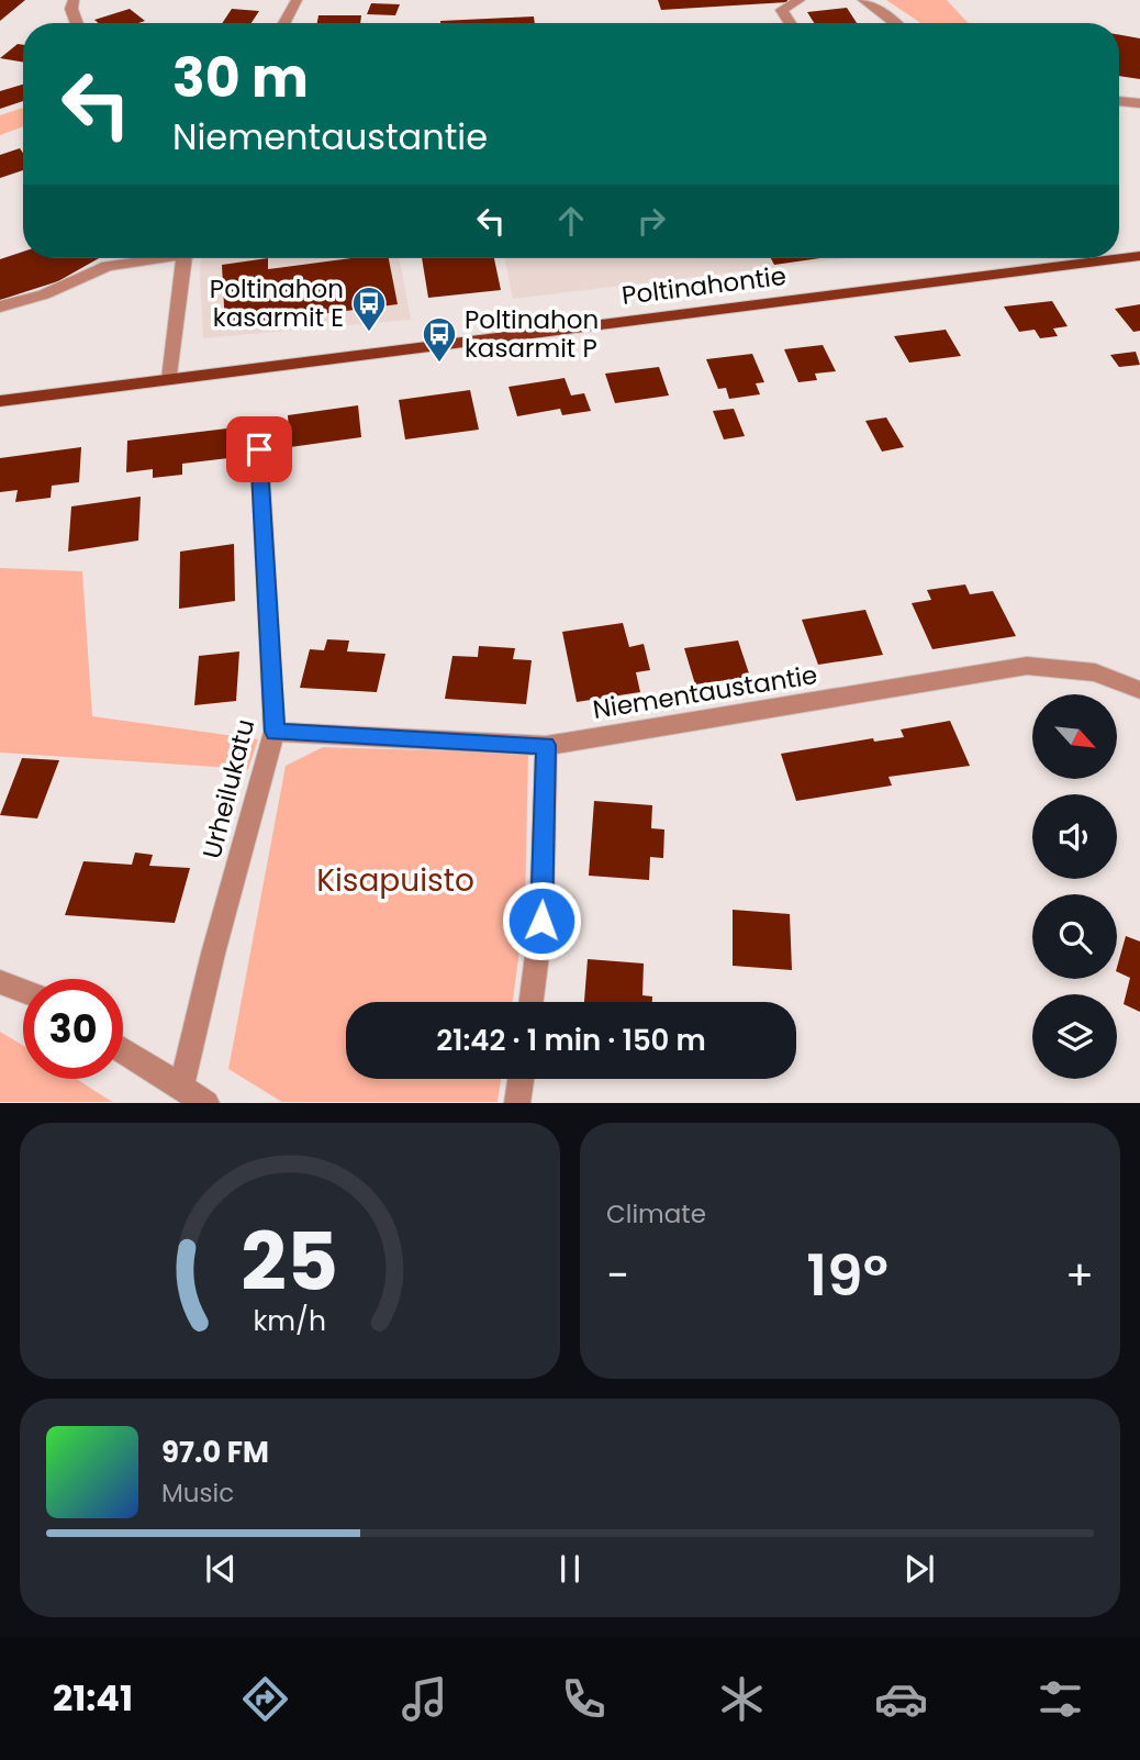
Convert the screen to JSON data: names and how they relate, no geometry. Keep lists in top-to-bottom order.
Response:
{
  "streets": {
    "main road": ["Poltinahontie"],
    "street": ["Niementaustantie", "Urheilukatu"]
  },
  "crossings": [
    ["Niementaustantie", "Urheilukatu"]
  ],
  "parks": ["Kisapuisto"],
  "places": {
    "bus stop": ["Poltinahon kasarmit E", "Poltinahon kasarmit P"]
  },
  "north": "bottom right",
  "page": {
    "turn": ["30 m", "Niementaustantie"],
    "limit": "30",
    "trip": "21:42 · 1 min · 150 m",
    "tile": "Climate",
    "heat": ["−", "19°", "+"],
    "song": ["97.0 FM", "Music"],
    "tabs": "21:41",
    "gauge": ["25", "km/h"]
  }
}
